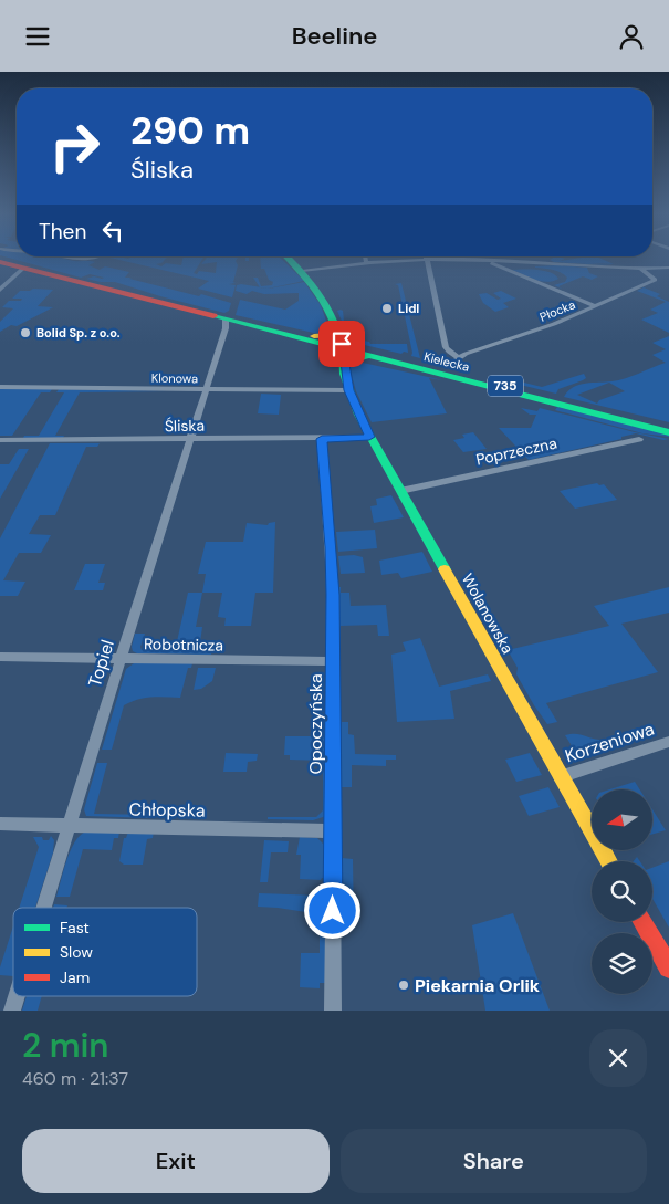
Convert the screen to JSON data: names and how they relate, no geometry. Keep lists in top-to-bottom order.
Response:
{
  "streets": {
    "main road": ["Kielecka", "735", "Wolanowska"],
    "street": [
      "Płocka",
      "Klonowa",
      "Śliska",
      "Poprzeczna",
      "Robotnicza",
      "Topiel",
      "Opoczyńska",
      "Korzeniowa",
      "Chłopska"
    ]
  },
  "crossings": [
    ["Kielecka", "Wolanowska"],
    ["Kielecka", "Topiel"],
    ["Klonowa", "Wolanowska"],
    ["Klonowa", "Topiel"],
    ["Śliska", "Wolanowska"],
    ["Śliska", "Topiel"],
    ["Śliska", "Opoczyńska"],
    ["Poprzeczna", "Wolanowska"],
    ["Wolanowska", "Korzeniowa"],
    ["Robotnicza", "Topiel"],
    ["Robotnicza", "Opoczyńska"],
    ["Topiel", "Chłopska"],
    ["Opoczyńska", "Chłopska"]
  ],
  "places": ["Lidl", "Bolid Sp. z o.o.", "Piekarnia Orlik"],
  "legend": ["Fast", "Slow", "Jam"],
  "north": "left",
  "page": {
    "header": "Beeline",
    "turn": ["290 m", "Śliska"],
    "then": "Then",
    "heading": ["2 min", "460 m · 21:37"],
    "buttons": ["Exit", "Share"]
  }
}
